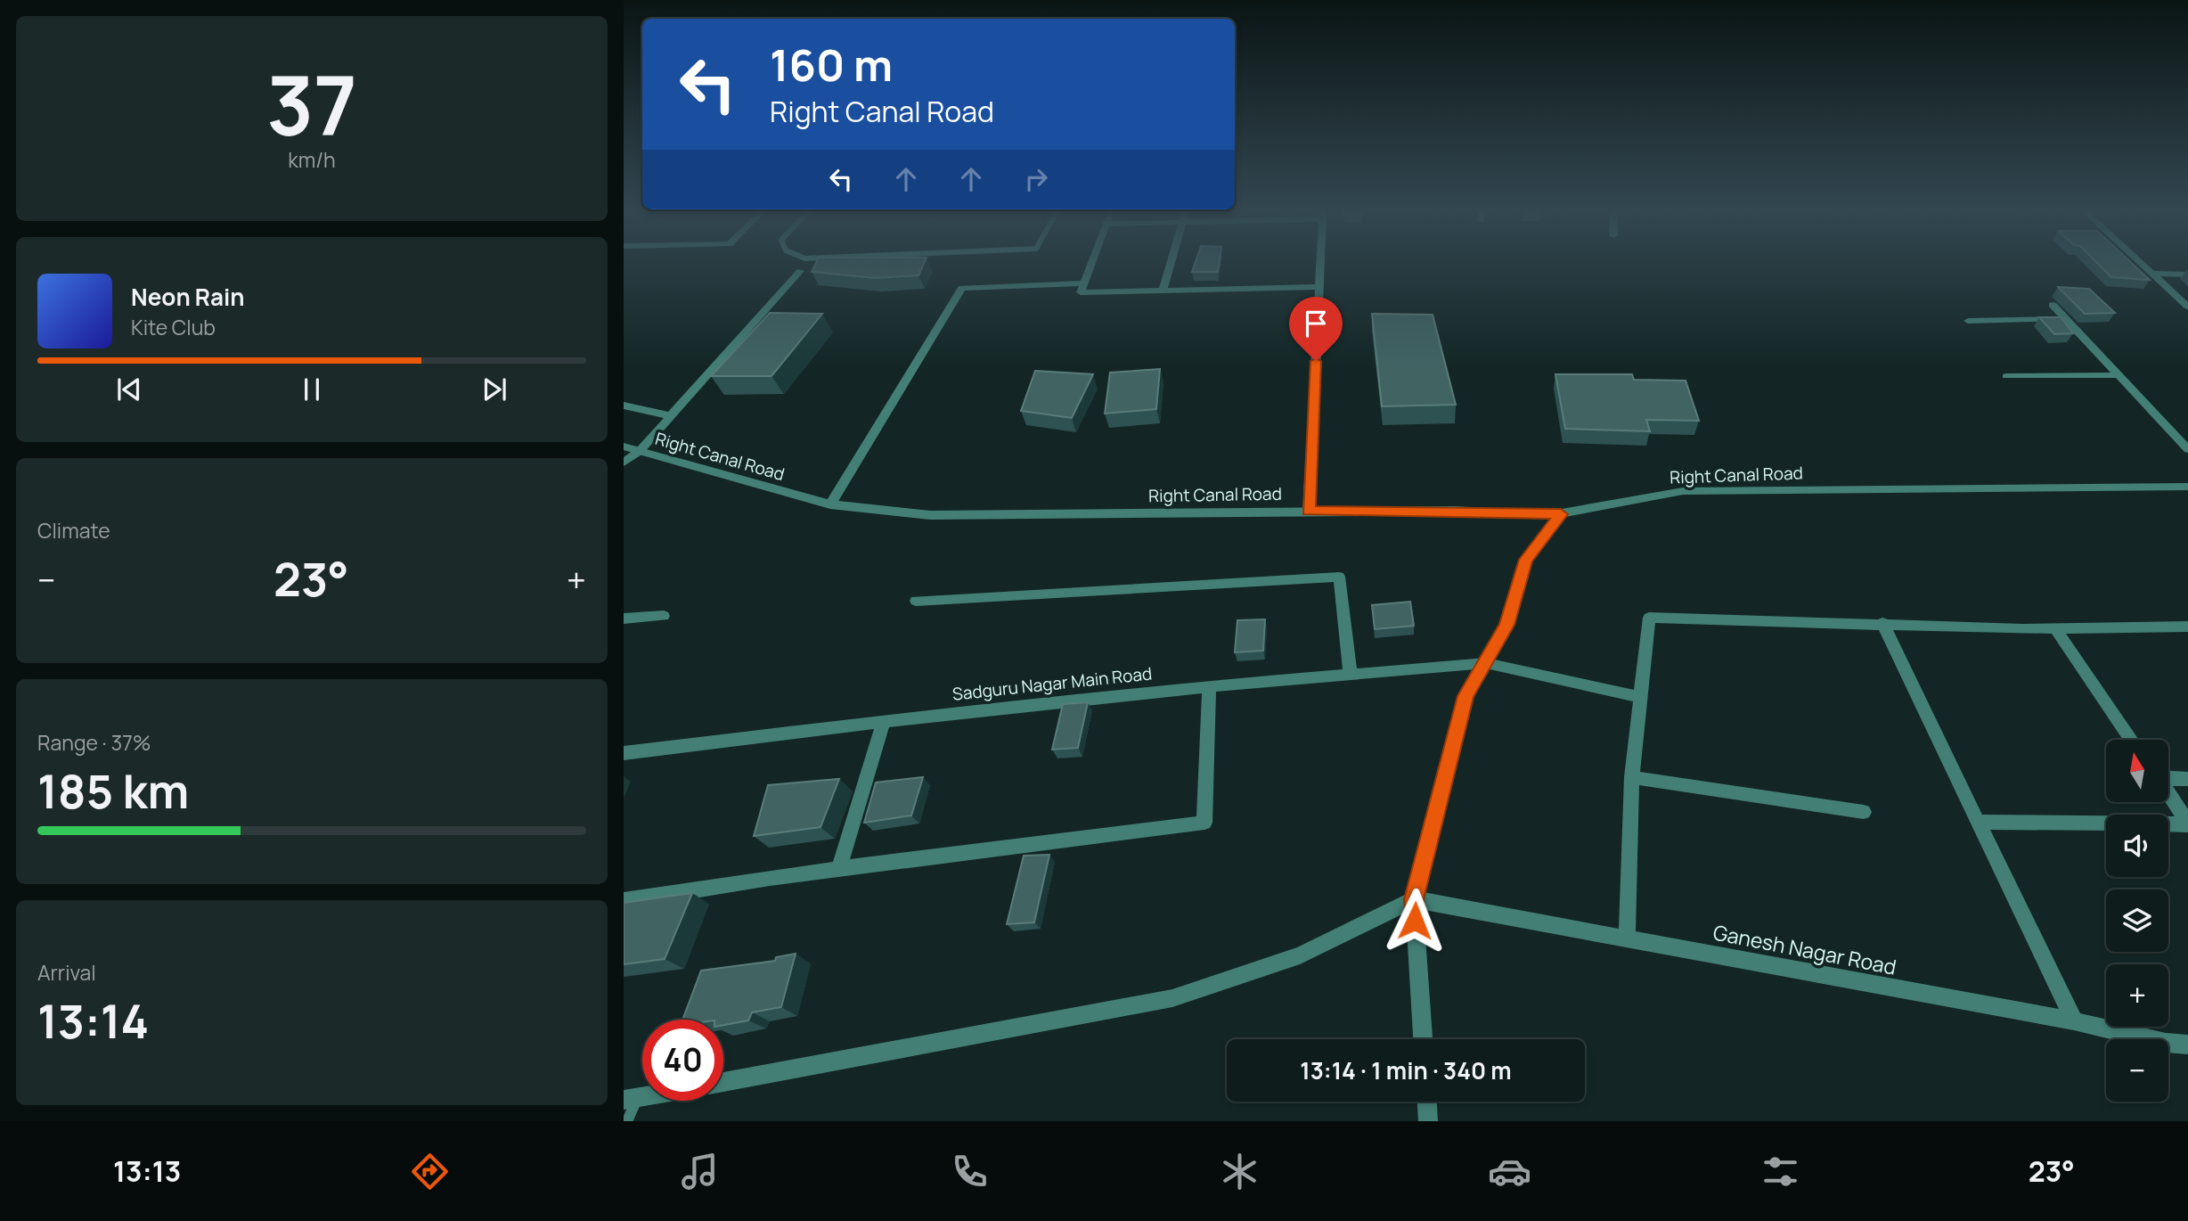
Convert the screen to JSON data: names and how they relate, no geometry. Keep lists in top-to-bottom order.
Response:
{
  "streets": {
    "street": ["Right Canal Road", "Sadguru Nagar Main Road", "Ganesh Nagar Road"]
  },
  "north": "top",
  "page": {
    "tile": [
      ["37", "km/h"],
      "Climate",
      ["Range · 37%", "185 km"],
      ["Arrival", "13:14"]
    ],
    "turn": ["160 m", "Right Canal Road"],
    "song": ["Neon Rain", "Kite Club"],
    "heat": ["−", "23°", "+"],
    "map_buttons": ["+", "−"],
    "limit": "40",
    "trip": "13:14 · 1 min · 340 m",
    "tabs": ["13:13", "23°"]
  }
}
